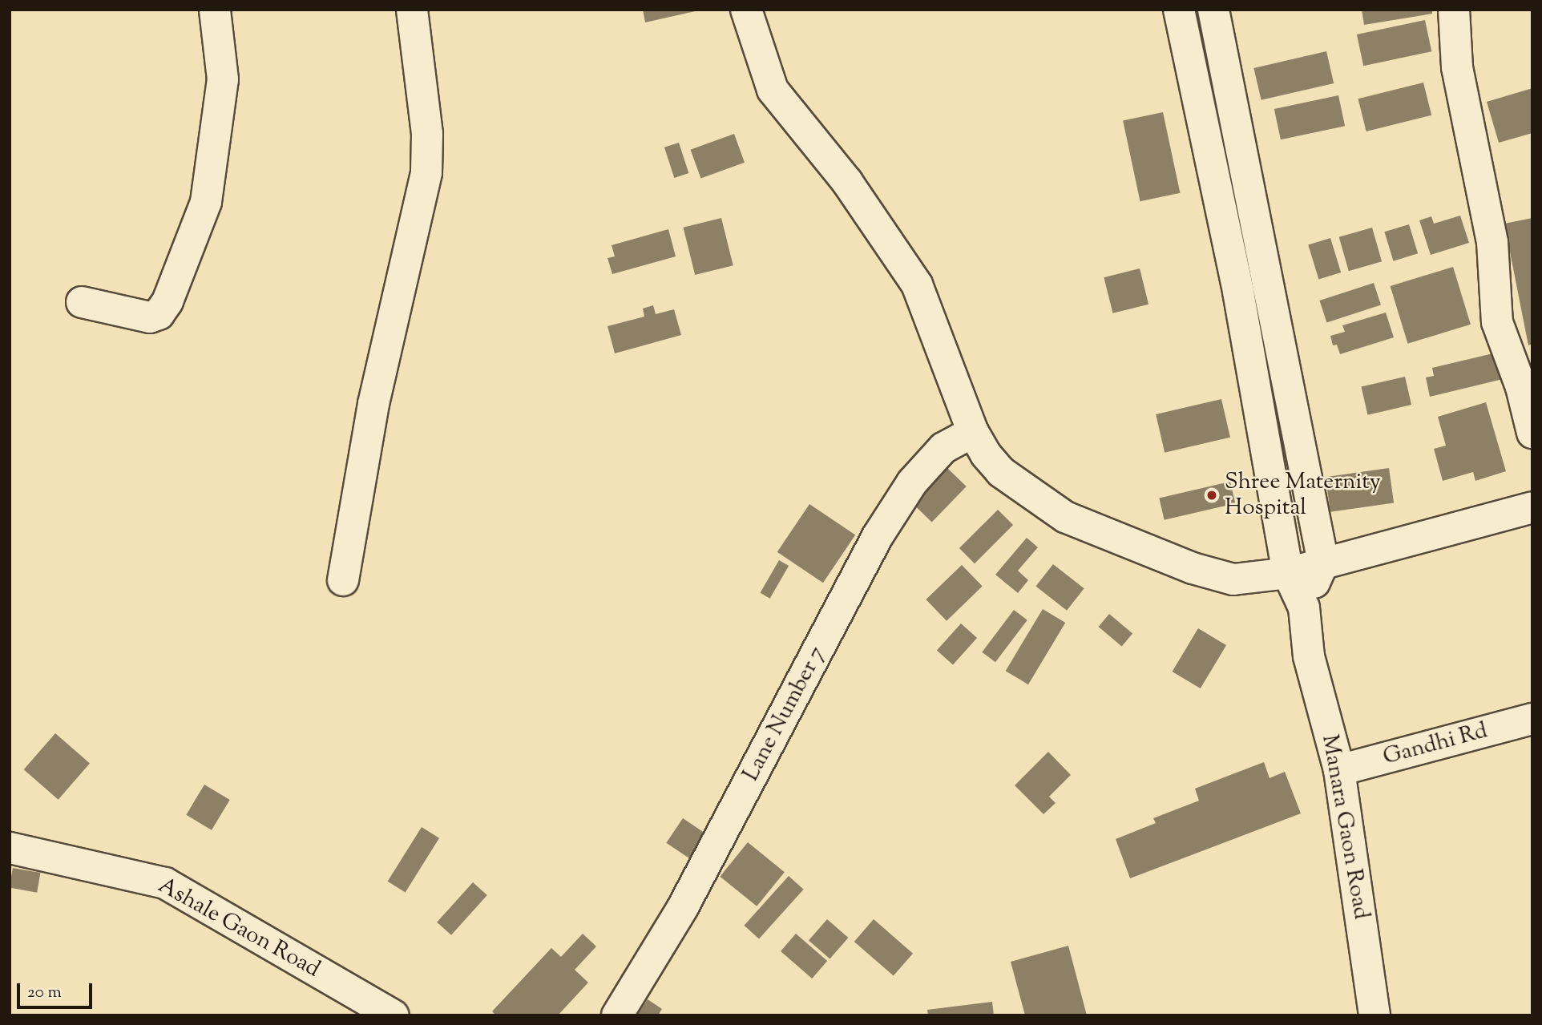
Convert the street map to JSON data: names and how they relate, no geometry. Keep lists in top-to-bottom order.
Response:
{
  "streets": {
    "street": [
      "Lane Number 7",
      "Gandhi Rd",
      "Manara Gaon Road",
      "Ashale Gaon Road"
    ]
  },
  "crossings": [
    ["Gandhi Rd", "Manara Gaon Road"]
  ],
  "places": ["Shree Maternity Hospital"],
  "scale_bar": "20 m"
}
